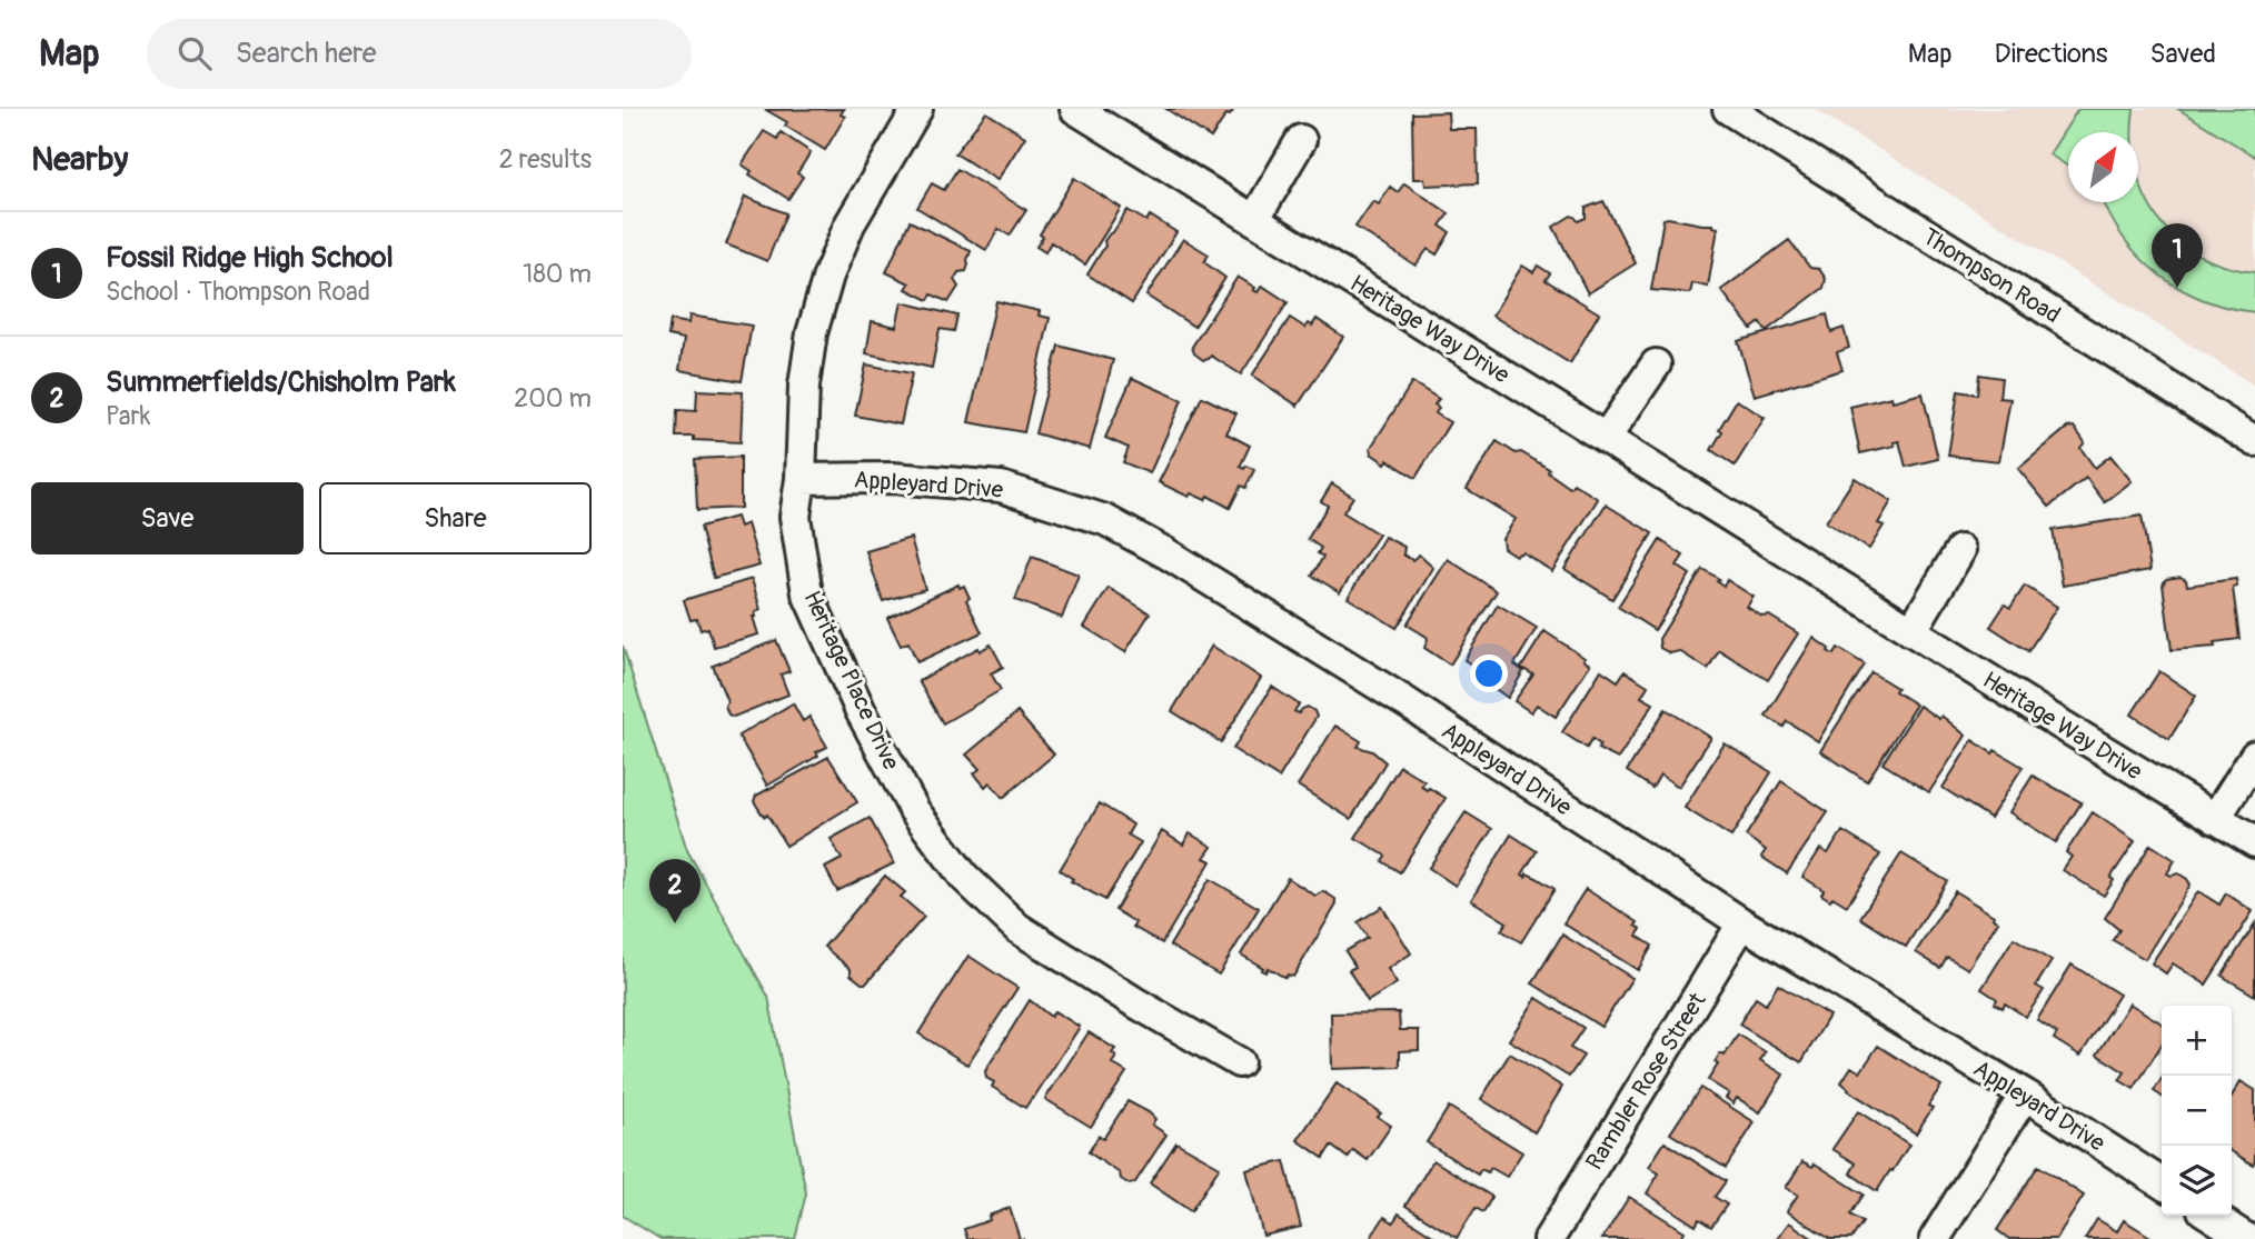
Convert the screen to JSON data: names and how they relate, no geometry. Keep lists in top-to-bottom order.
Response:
{
  "streets": {
    "street": [
      "Thompson Road",
      "Heritage Way Drive",
      "Appleyard Drive",
      "Heritage Place Drive",
      "Rambler Rose Street"
    ]
  },
  "crossings": [
    ["Appleyard Drive", "Heritage Place Drive"],
    ["Appleyard Drive", "Rambler Rose Street"]
  ],
  "north": "top right",
  "page": {
    "header": "Map",
    "search": "Search here",
    "nav": ["Map", "Directions", "Saved"],
    "heading": ["Nearby", "2 results"],
    "list": [
      {
        "mark": "1",
        "name": "Fossil Ridge High School",
        "note": "School · Thompson Road",
        "value": "180 m"
      },
      {
        "mark": "2",
        "name": "Summerfields/Chisholm Park",
        "note": "Park",
        "value": "200 m"
      }
    ],
    "pins": ["1", "2"],
    "buttons": ["Save", "Share"],
    "map_buttons": ["+", "−"]
  }
}
